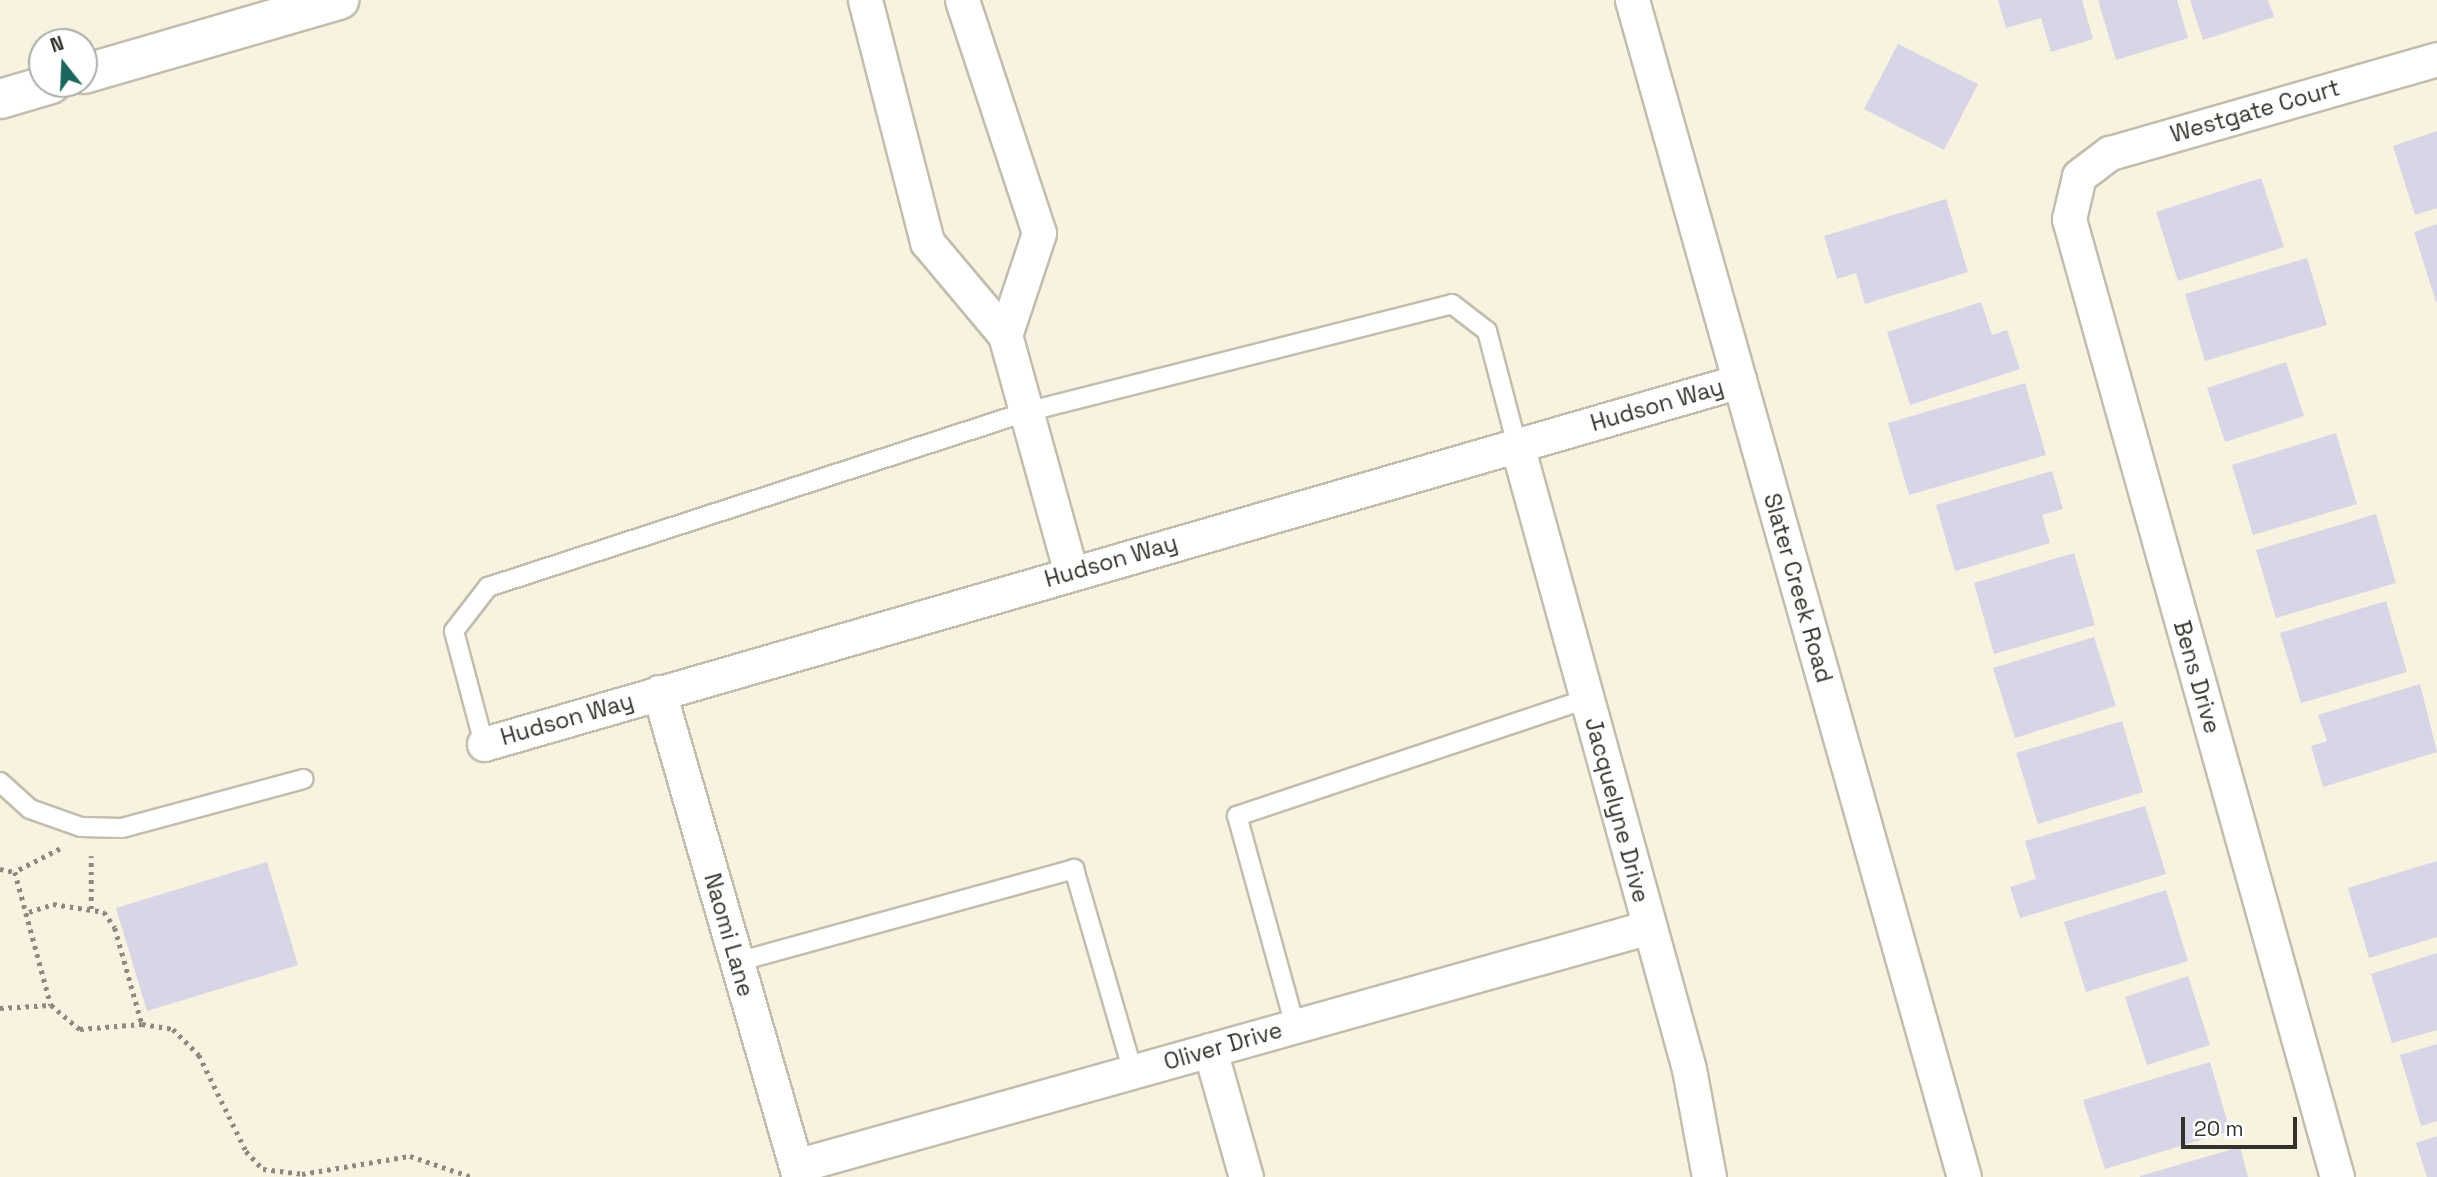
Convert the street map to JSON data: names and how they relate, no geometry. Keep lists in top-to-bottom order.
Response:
{
  "streets": {
    "street": [
      "Westgate Court",
      "Hudson Way",
      "Slater Creek Road",
      "Bens Drive",
      "Jacquelyne Drive",
      "Naomi Lane",
      "Oliver Drive"
    ]
  },
  "crossings": [
    ["Westgate Court", "Bens Drive"],
    ["Hudson Way", "Slater Creek Road"],
    ["Hudson Way", "Jacquelyne Drive"],
    ["Hudson Way", "Naomi Lane"],
    ["Jacquelyne Drive", "Oliver Drive"],
    ["Naomi Lane", "Oliver Drive"]
  ],
  "scale_bar": "20 m",
  "north": "top"
}
